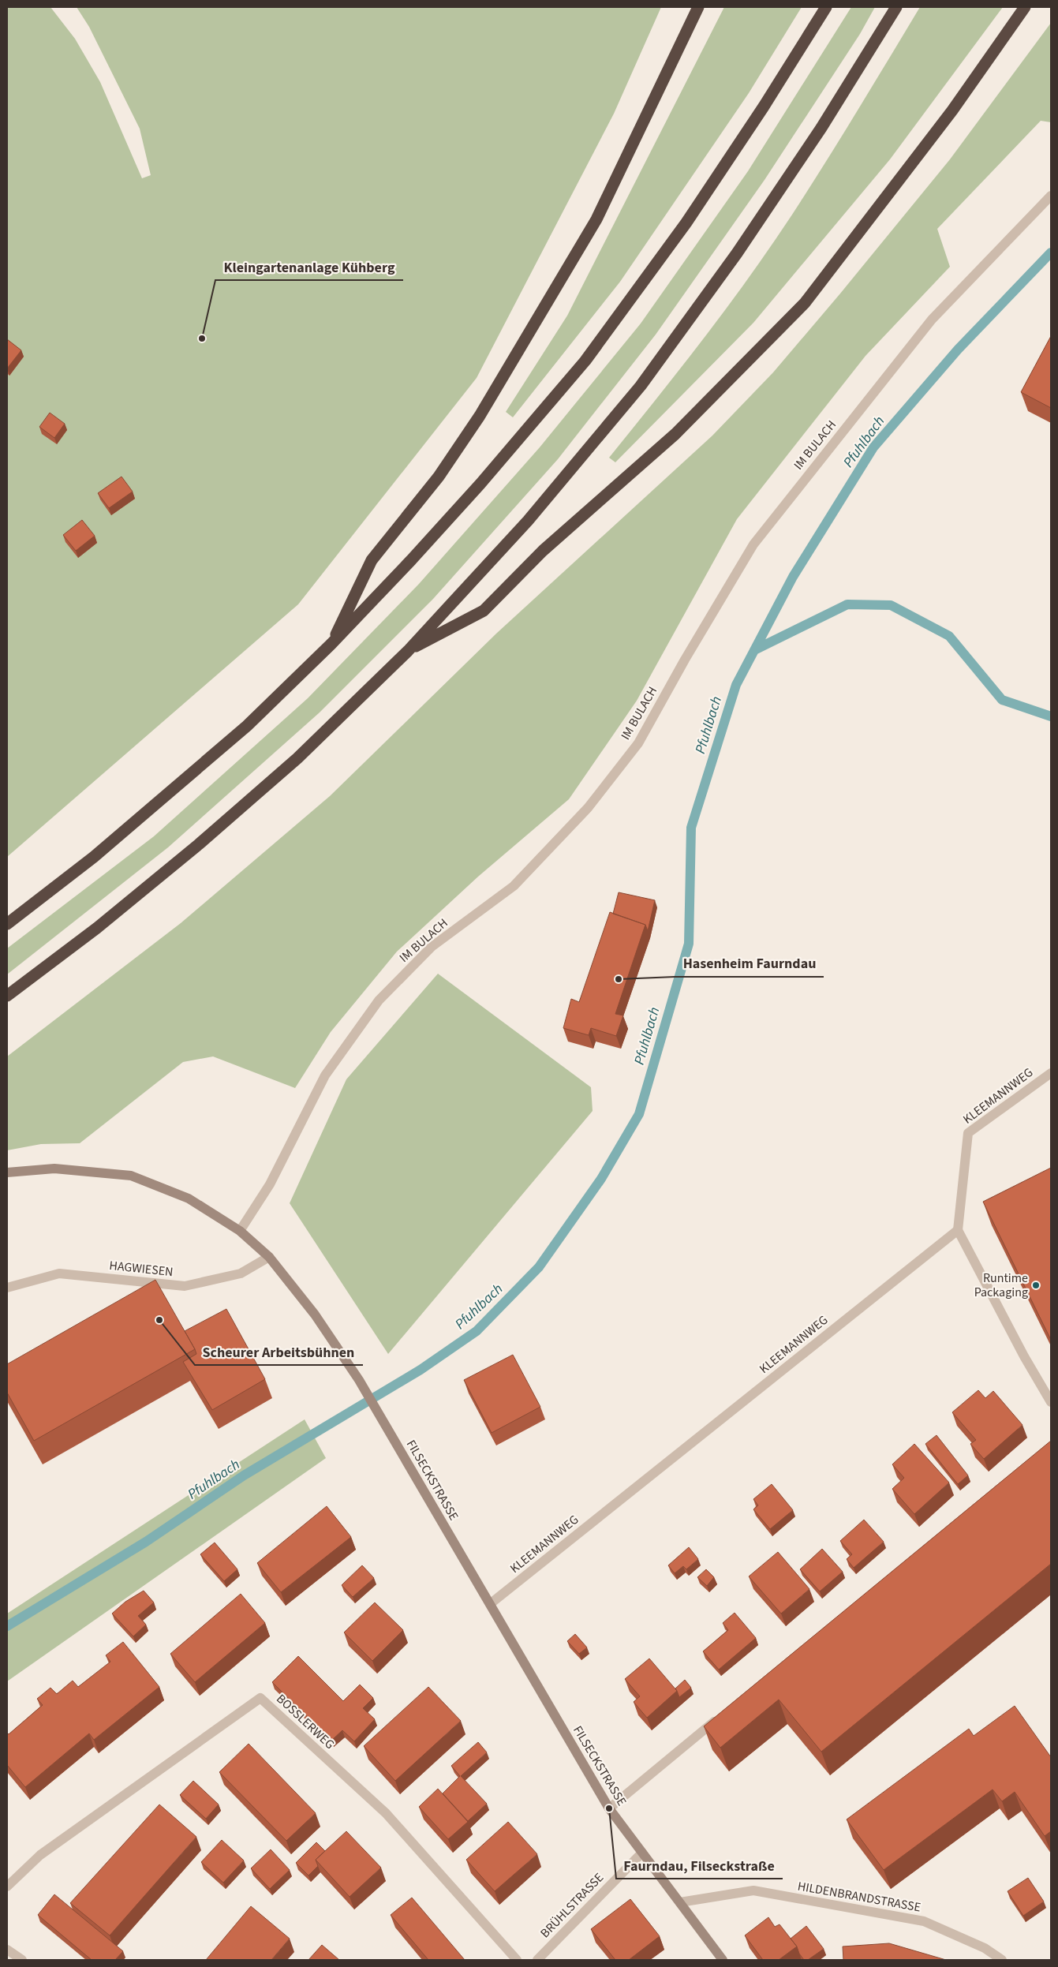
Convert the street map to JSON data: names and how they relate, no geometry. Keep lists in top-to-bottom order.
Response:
{
  "streets": {
    "street": [
      "IM BULACH",
      "KLEEMANNWEG",
      "HAGWIESEN",
      "FILSECKSTRASSE",
      "BOSSLERWEG",
      "HILDENBRANDSTRASSE",
      "BRÜHLSTRASSE"
    ]
  },
  "crossings": [
    ["IM BULACH", "FILSECKSTRASSE"],
    ["KLEEMANNWEG", "FILSECKSTRASSE"],
    ["HAGWIESEN", "FILSECKSTRASSE"],
    ["FILSECKSTRASSE", "HILDENBRANDSTRASSE"],
    ["FILSECKSTRASSE", "BRÜHLSTRASSE"]
  ],
  "water": ["Pfuhlbach"],
  "places": [
    "Kleingartenanlage Kühberg",
    "Hasenheim Faurndau",
    "Runtime Packaging",
    "Scheurer Arbeitsbühnen",
    "Faurndau, Filseckstraße"
  ]
}
